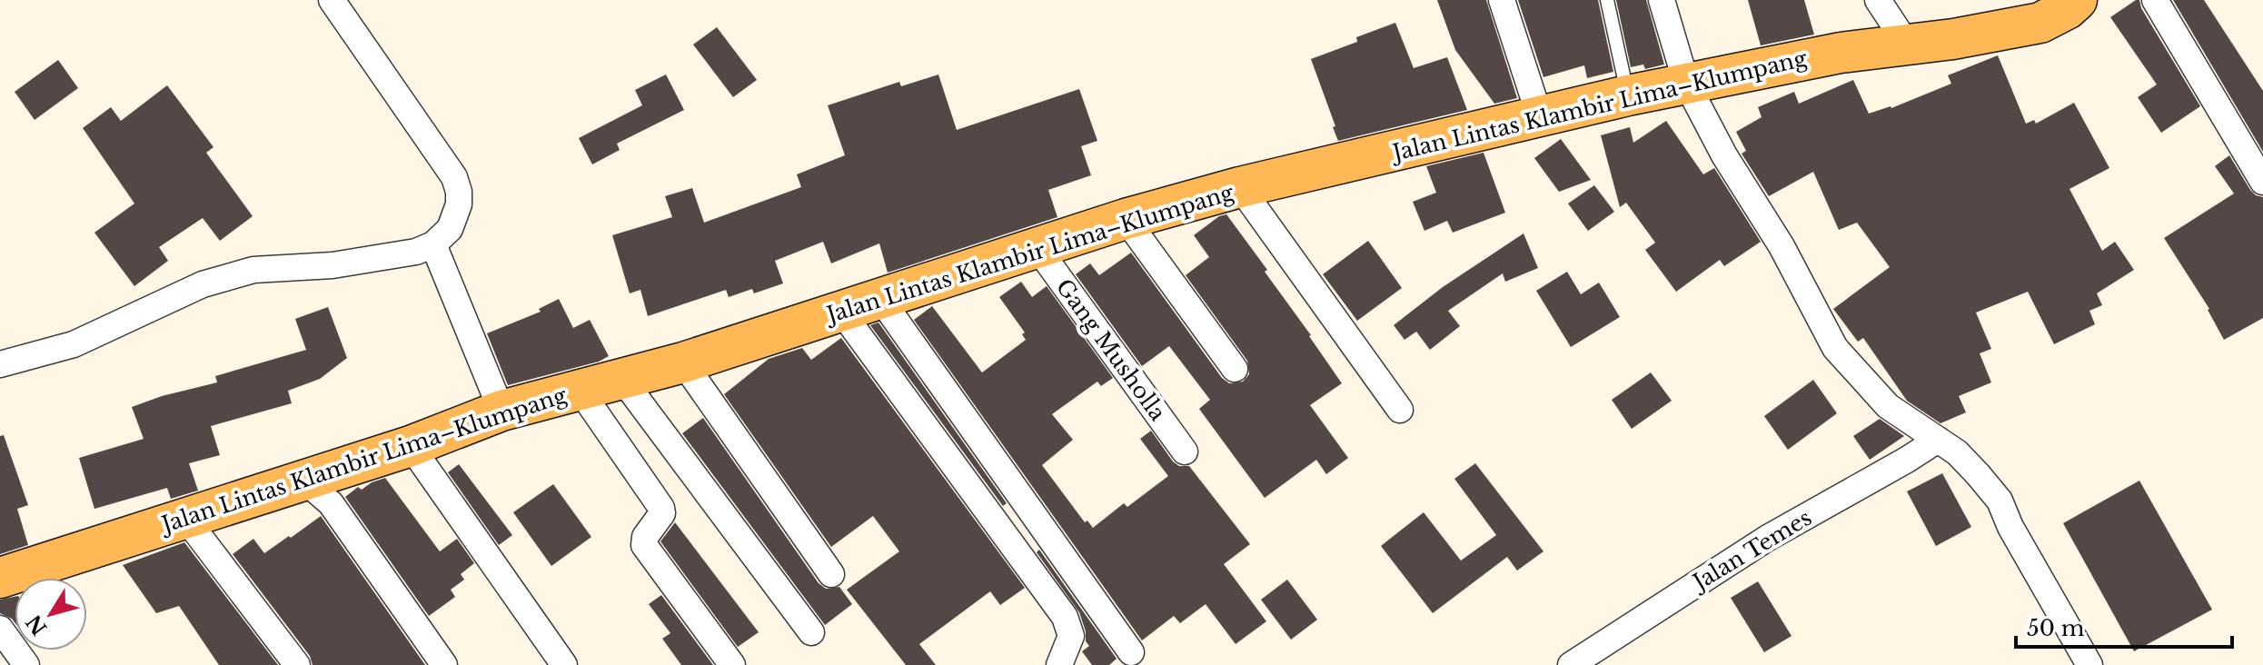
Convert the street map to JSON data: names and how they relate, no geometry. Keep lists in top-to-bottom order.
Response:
{
  "streets": {
    "main road": ["Jalan Lintas Klambir Lima–Klumpang"],
    "street": ["Gang Musholla", "Jalan Temes"]
  },
  "crossings": [
    ["Jalan Lintas Klambir Lima–Klumpang", "Gang Musholla"]
  ],
  "scale_bar": "50 m",
  "north": "bottom left"
}
